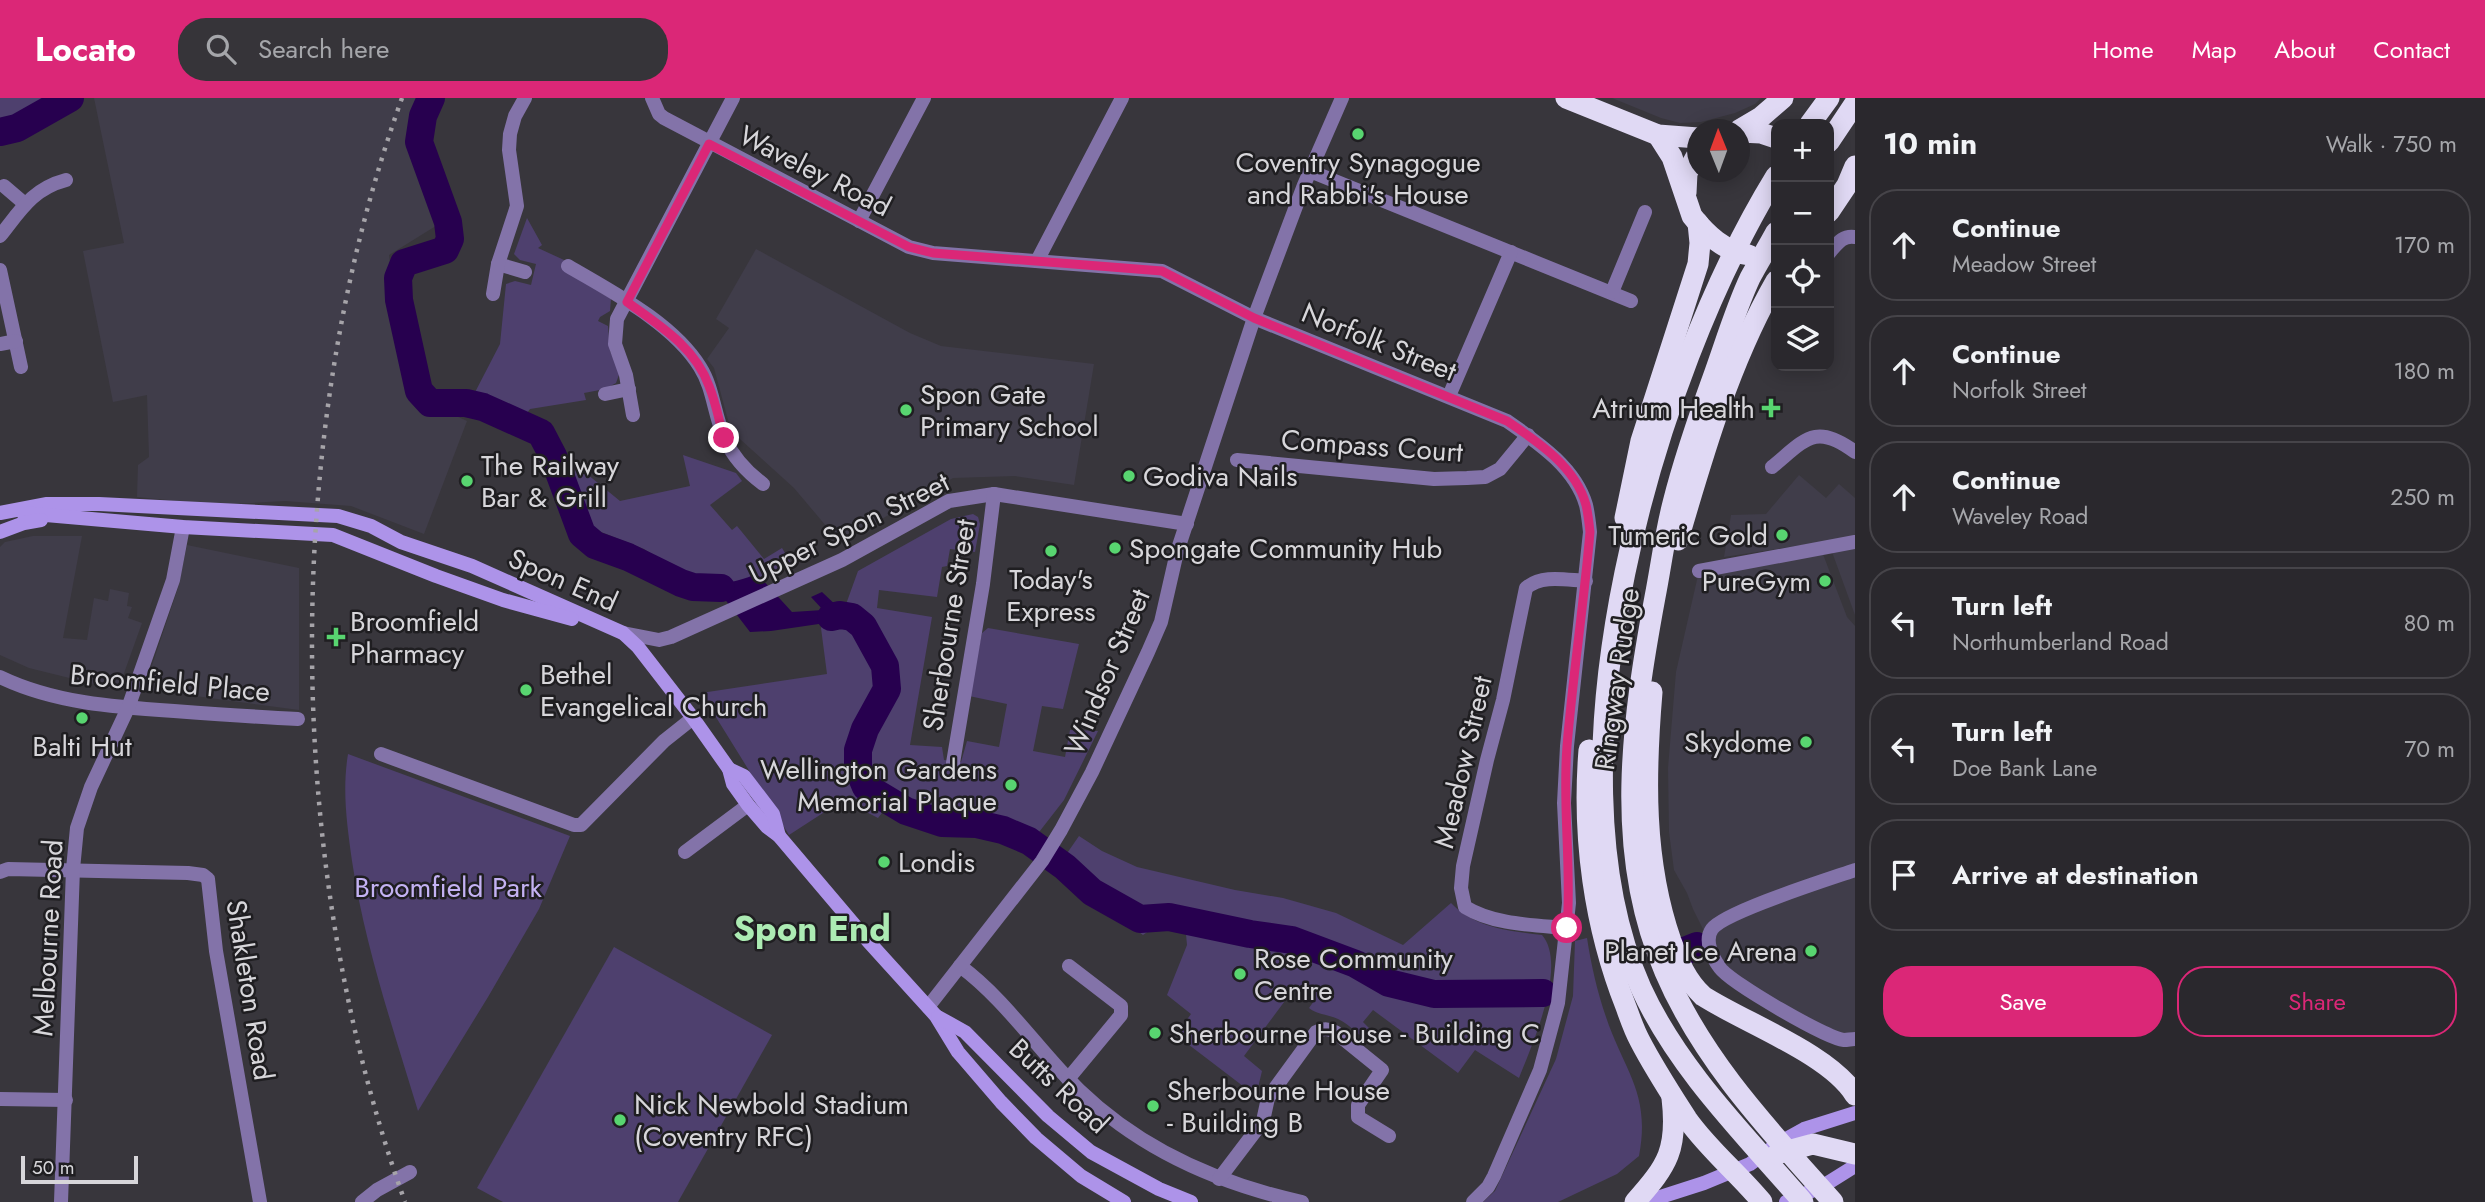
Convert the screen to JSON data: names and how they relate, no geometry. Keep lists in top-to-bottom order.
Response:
{
  "streets": {
    "highway": ["Ringway Rudge"],
    "main road": ["Spon End", "Butts Road"],
    "street": [
      "Waveley Road",
      "Norfolk Street",
      "Compass Court",
      "Upper Spon Street",
      "Sherbourne Street",
      "Windsor Street",
      "Broomfield Place",
      "Meadow Street",
      "Melbourne Road",
      "Shakleton Road"
    ]
  },
  "crossings": [
    ["Waveley Road", "Norfolk Street"],
    ["Waveley Road", "Windsor Street"],
    ["Norfolk Street", "Compass Court"],
    ["Norfolk Street", "Windsor Street"],
    ["Norfolk Street", "Meadow Street"],
    ["Upper Spon Street", "Spon End"],
    ["Upper Spon Street", "Sherbourne Street"],
    ["Upper Spon Street", "Windsor Street"],
    ["Upper Spon Street", "Butts Road"],
    ["Spon End", "Melbourne Road"],
    ["Spon End", "Butts Road"],
    ["Windsor Street", "Butts Road"],
    ["Broomfield Place", "Melbourne Road"],
    ["Melbourne Road", "Shakleton Road"]
  ],
  "districts": ["Spon End"],
  "parks": ["Broomfield Park"],
  "places": {
    "other": [
      "Coventry Synagogue and Rabbi's House",
      "Spon Gate Primary School",
      "Godiva Nails",
      "The Railway Bar & Grill",
      "Tumeric Gold",
      "Spongate Community Hub",
      "Today's Express",
      "PureGym",
      "Bethel Evangelical Church",
      "Balti Hut",
      "Skydome",
      "Wellington Gardens Memorial Plaque",
      "Londis",
      "Planet Ice Arena",
      "Rose Community Centre",
      "Sherbourne House - Building C",
      "Sherbourne House - Building B",
      "Nick Newbold Stadium (Coventry RFC)"
    ],
    "health": ["Atrium Health", "Broomfield Pharmacy"]
  },
  "scale_bar": "50 m",
  "north": "top",
  "page": {
    "header": "Locato",
    "search": "Search here",
    "nav": [
      "Home",
      "Map",
      "About",
      "Contact"
    ],
    "heading": ["10 min", "Walk · 750 m"],
    "map_buttons": ["+", "−"],
    "list": [
      ["Continue", "Meadow Street", "170 m"],
      ["Continue", "Norfolk Street", "180 m"],
      ["Continue", "Waveley Road", "250 m"],
      ["Turn left", "Northumberland Road", "80 m"],
      ["Turn left", "Doe Bank Lane", "70 m"],
      "Arrive at destination"
    ],
    "buttons": ["Save", "Share"],
    "scale": "50 m"
  }
}
